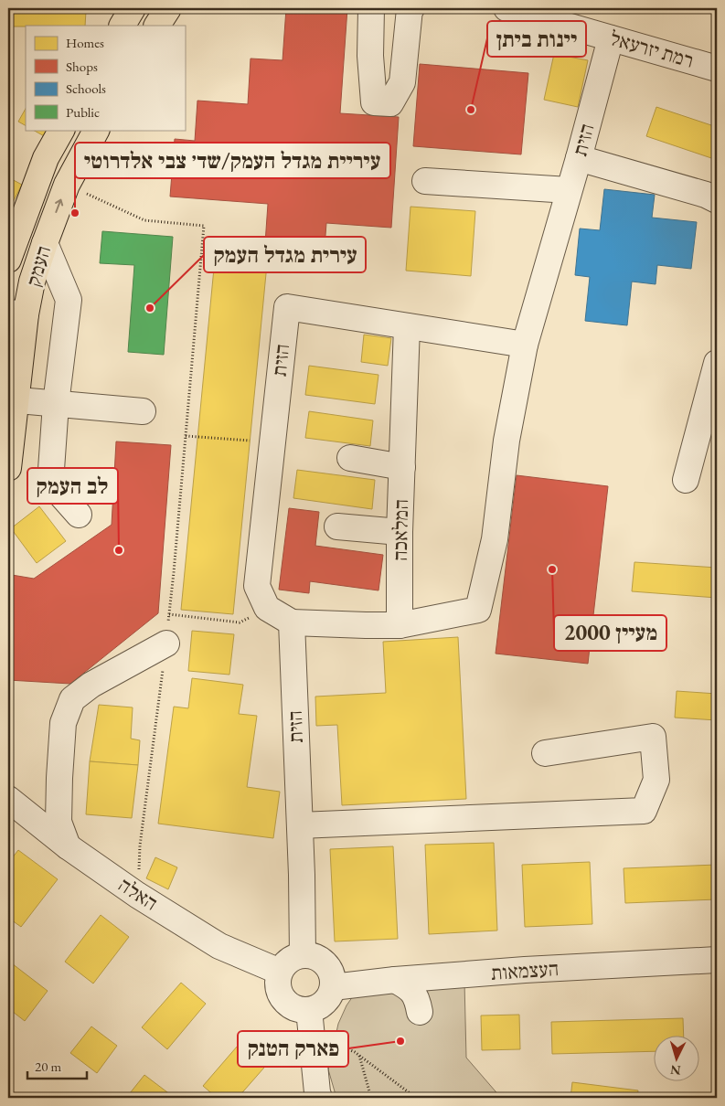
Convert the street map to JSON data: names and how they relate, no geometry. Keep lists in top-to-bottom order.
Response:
{
  "streets": {
    "main road": ["העמק"],
    "street": [
      "רמת יזרעאל",
      "הזית",
      "המלאכה",
      "האלה",
      "העצמאות"
    ]
  },
  "crossings": [
    ["רמת יזרעאל", "הזית"],
    ["הזית", "המלאכה"],
    ["הזית", "האלה"],
    ["הזית", "העצמאות"],
    ["האלה", "העצמאות"]
  ],
  "places": [
    "יינות ביתן",
    "עיריית מגדל העמק/שד׳ צבי אלדרוטי",
    "עירית מגדל העמק",
    "לב העמק",
    "מעיין 2000",
    "פארק הטנק"
  ],
  "legend": [
    "Homes",
    "Shops",
    "Schools",
    "Public"
  ],
  "scale_bar": "20 m",
  "north": "bottom"
}
